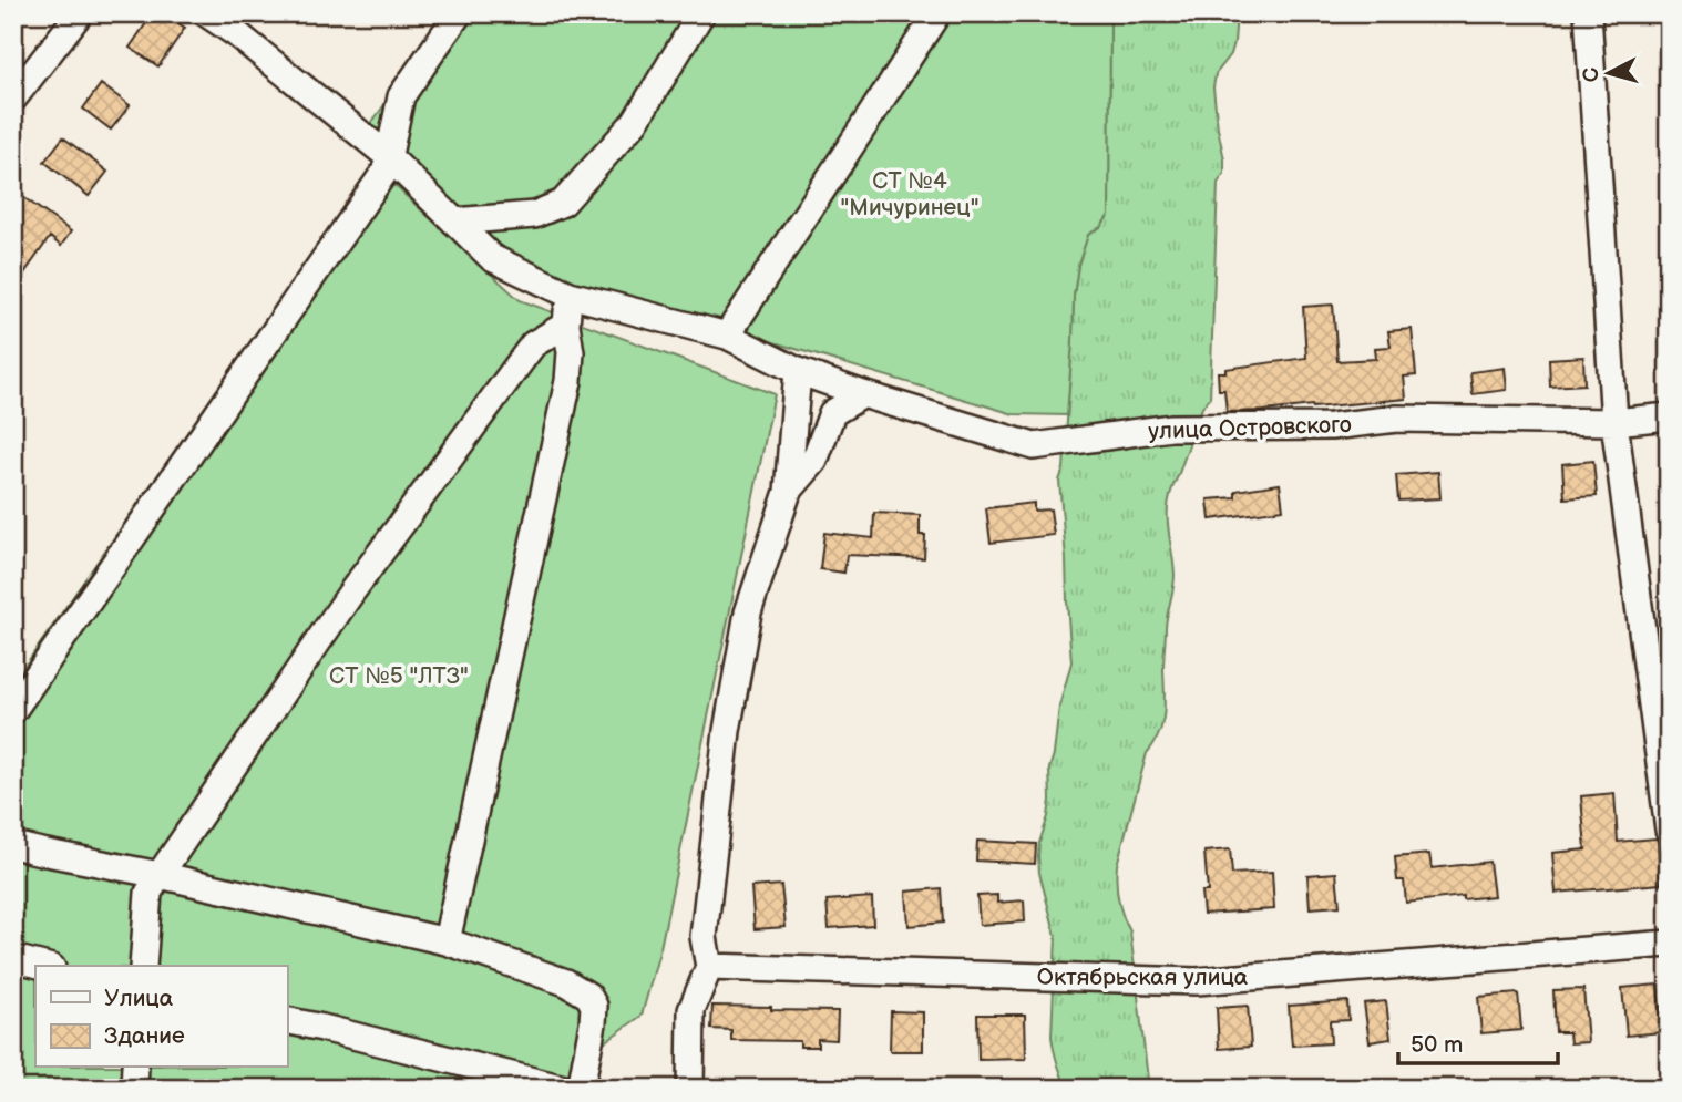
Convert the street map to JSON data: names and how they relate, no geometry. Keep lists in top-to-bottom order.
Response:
{
  "streets": {
    "street": ["улица Островского", "Октябрьская улица"]
  },
  "parks": ["СТ №4 \"Мичуринец\"", "СТ №5 \"ЛТЗ\""],
  "legend": ["Улица", "Здание"],
  "scale_bar": "50 m",
  "north": "left"
}
